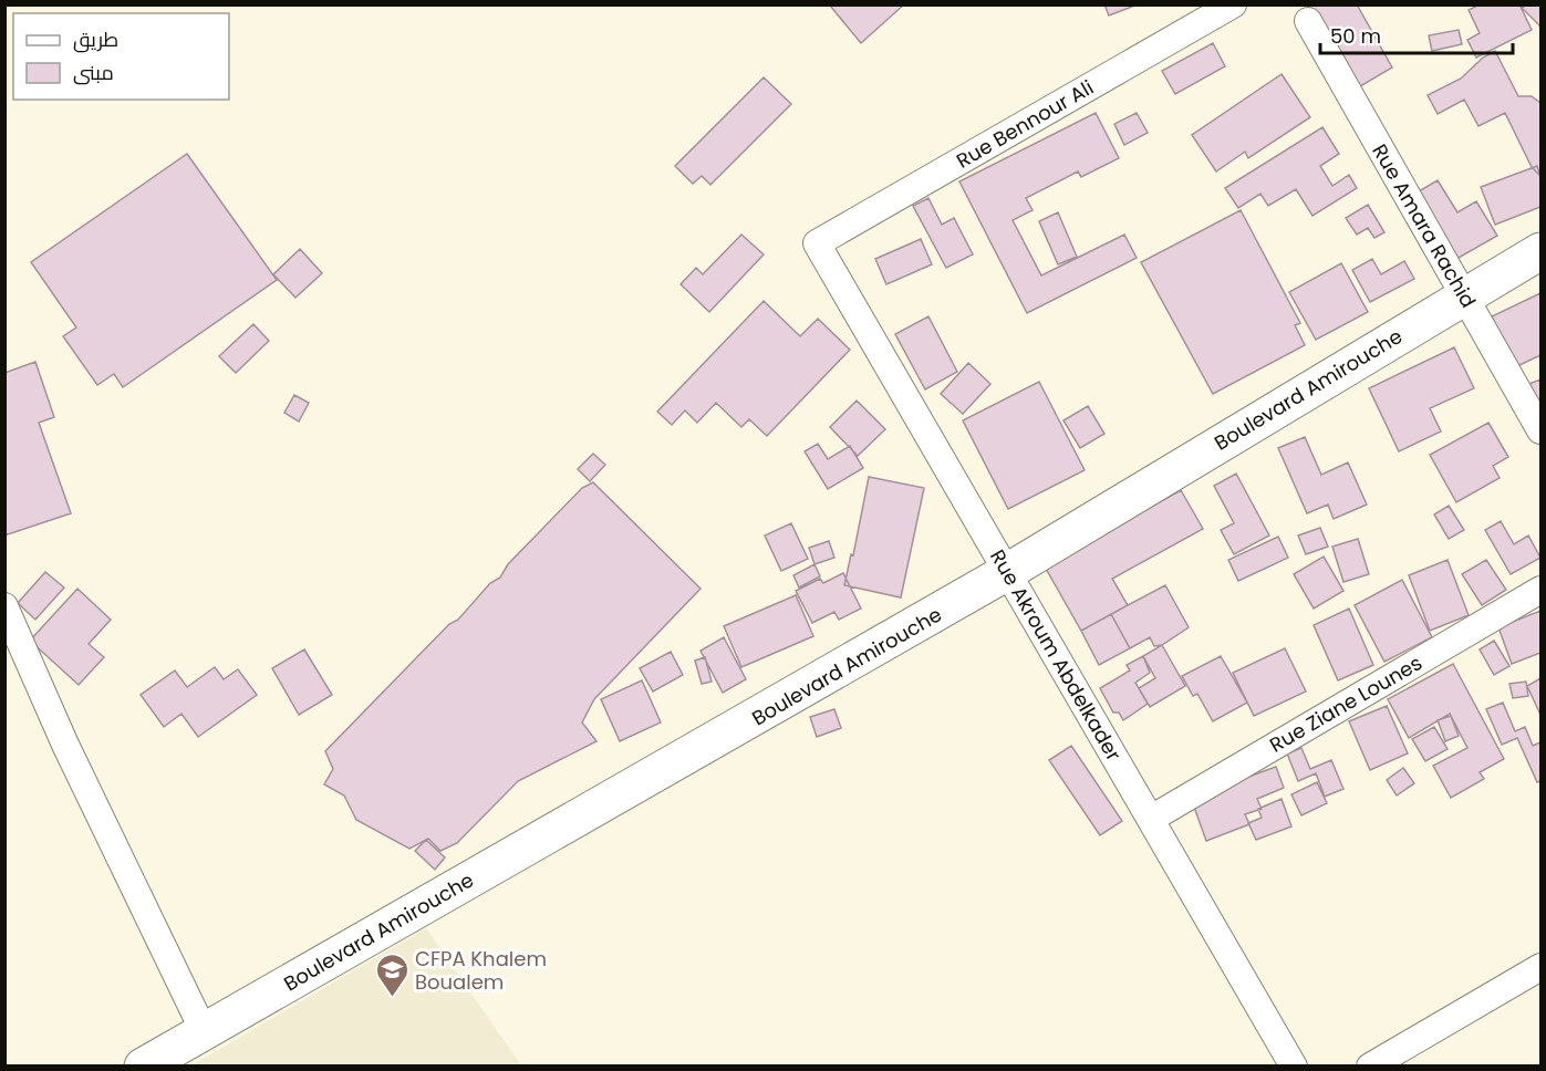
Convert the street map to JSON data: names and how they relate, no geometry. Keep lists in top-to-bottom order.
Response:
{
  "streets": {
    "main road": ["Boulevard Amirouche"],
    "street": [
      "Rue Bennour Ali",
      "Rue Amara Rachid",
      "Rue Akroum Abdelkader",
      "Rue Ziane Lounes"
    ]
  },
  "crossings": [
    ["Rue Bennour Ali", "Rue Akroum Abdelkader"],
    ["Rue Amara Rachid", "Boulevard Amirouche"],
    ["Boulevard Amirouche", "Rue Akroum Abdelkader"],
    ["Rue Akroum Abdelkader", "Rue Ziane Lounes"]
  ],
  "places": {
    "school or university": ["CFPA Khalem Boualem"]
  },
  "legend": ["طريق", "مبنى"],
  "scale_bar": "50 m"
}
